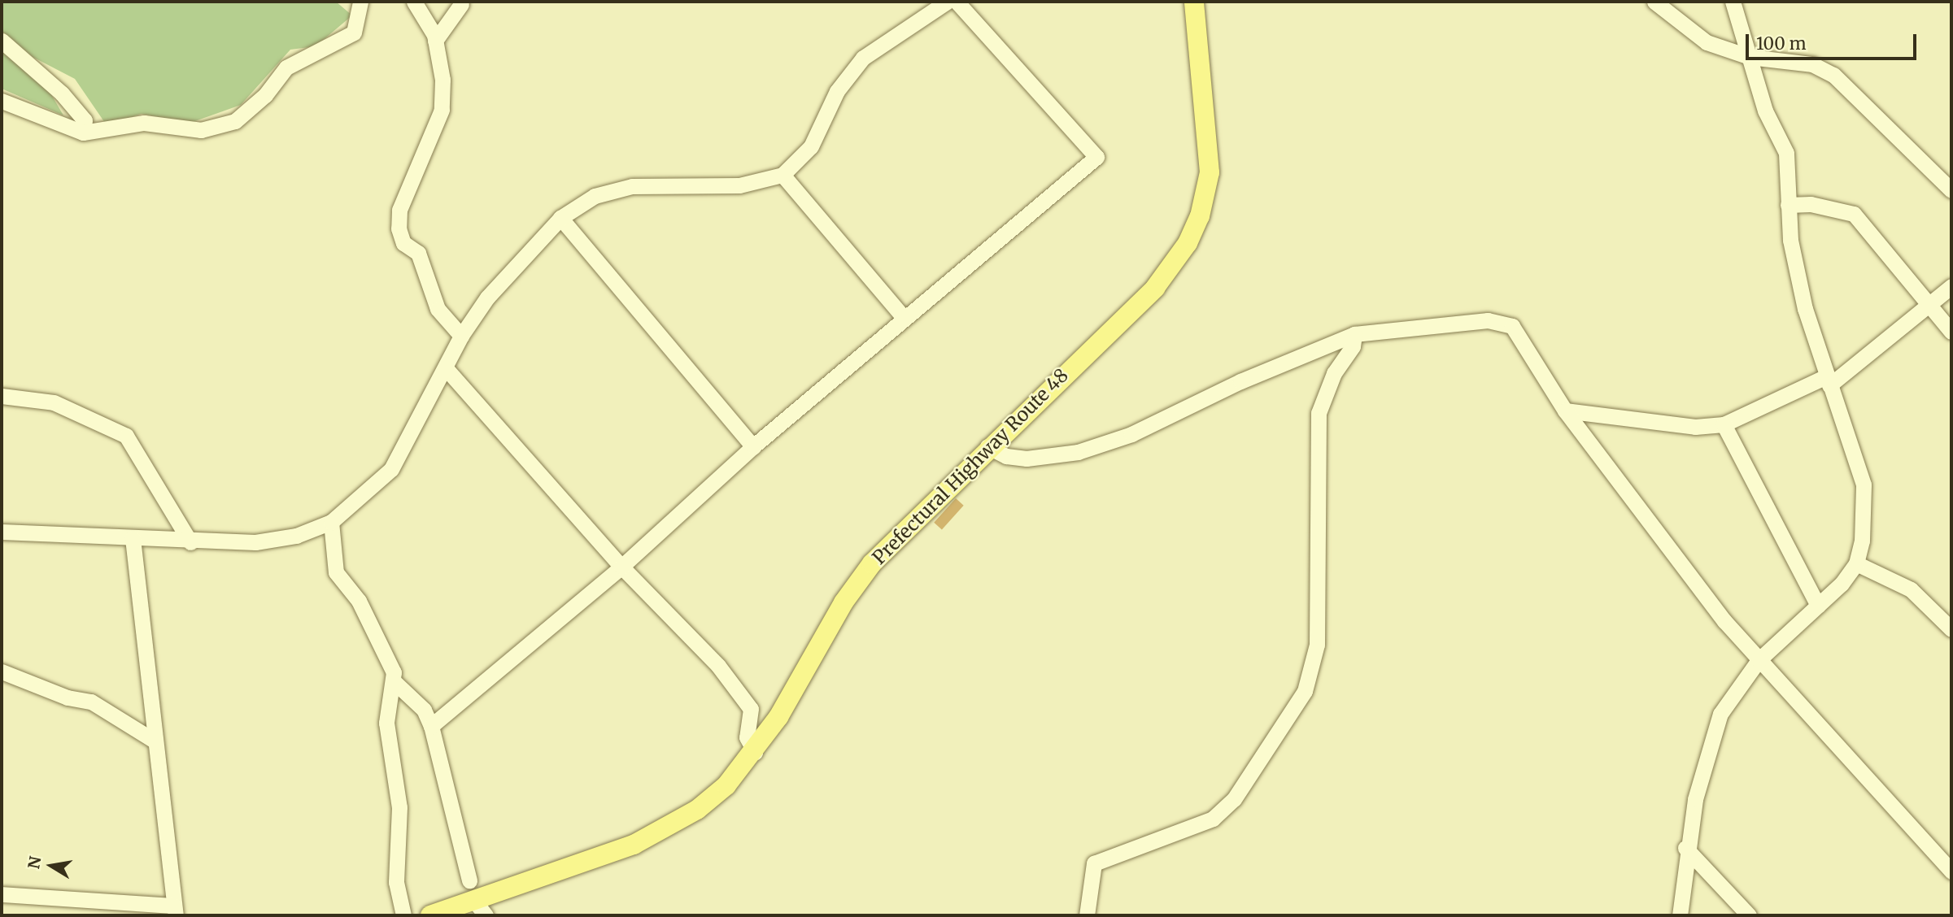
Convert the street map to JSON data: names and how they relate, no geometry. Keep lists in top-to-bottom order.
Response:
{
  "streets": {
    "main road": ["Prefectural Highway Route 48"]
  },
  "scale_bar": "100 m",
  "north": "left"
}
